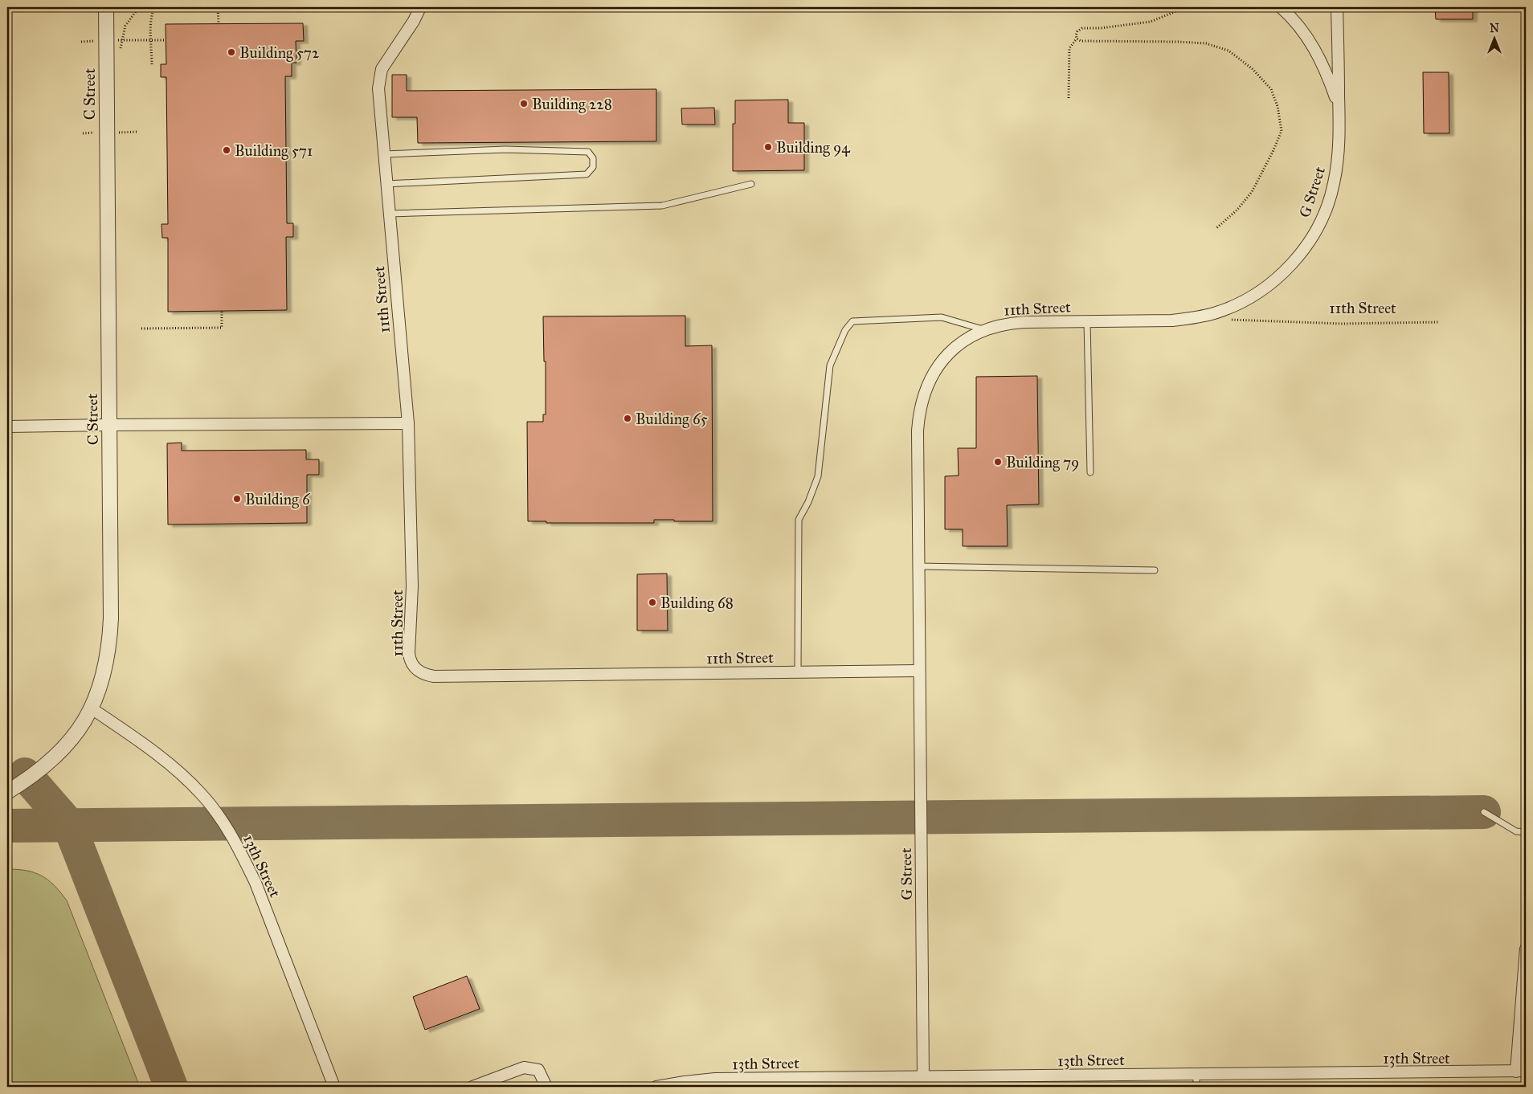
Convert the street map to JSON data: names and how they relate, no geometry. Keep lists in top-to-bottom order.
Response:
{
  "streets": {
    "street": [
      "C Street",
      "G Street",
      "11th Street",
      "13th Street"
    ]
  },
  "crossings": [
    ["C Street", "13th Street"],
    ["G Street", "11th Street"],
    ["G Street", "13th Street"]
  ],
  "places": [
    "Building 572",
    "Building 228",
    "Building 94",
    "Building 571",
    "Building 65",
    "Building 79",
    "Building 6",
    "Building 68"
  ],
  "north": "top"
}
